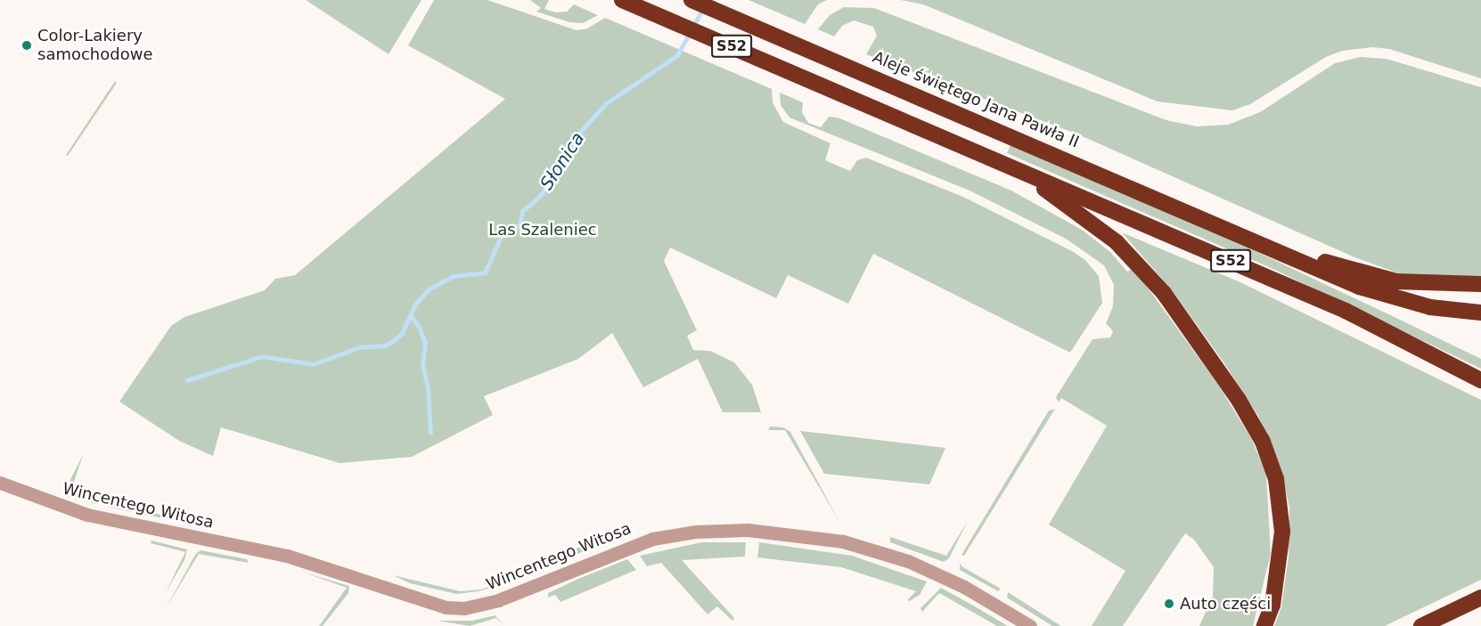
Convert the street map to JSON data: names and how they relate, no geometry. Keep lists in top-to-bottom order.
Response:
{
  "streets": {
    "highway": ["S52", "Aleje świętego Jana Pawła II"],
    "street": ["Wincentego Witosa"]
  },
  "crossings": [
    ["S52", "Aleje świętego Jana Pawła II"]
  ],
  "water": ["Słonica"],
  "parks": ["Las Szaleniec"],
  "places": ["Color-Lakiery samochodowe", "Auto części"]
}
